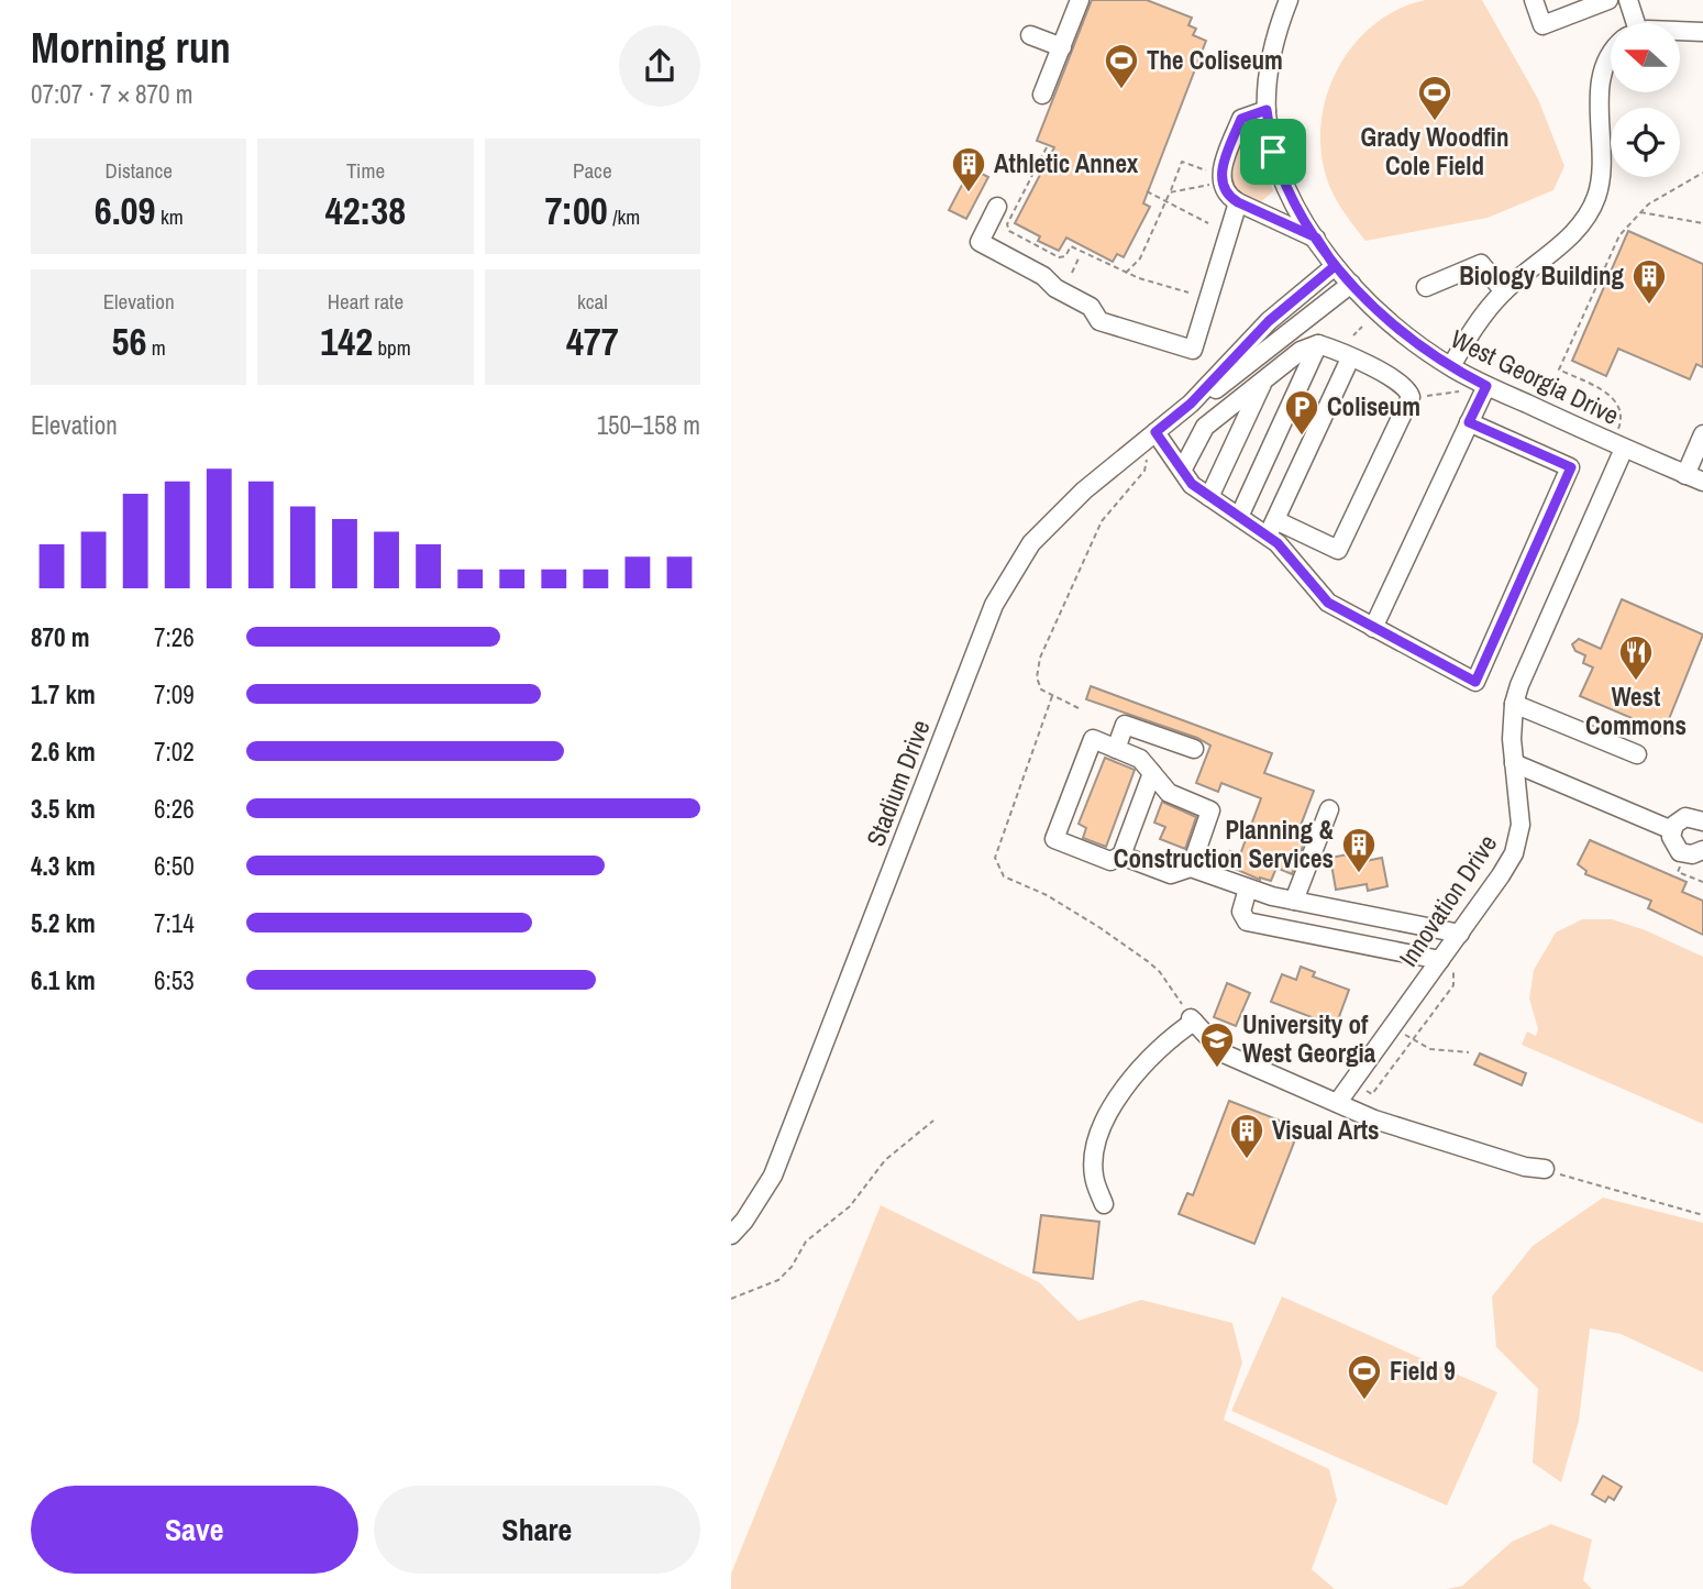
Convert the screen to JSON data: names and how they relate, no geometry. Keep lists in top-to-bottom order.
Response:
{
  "streets": {
    "street": ["West Georgia Drive", "Stadium Drive", "Innovation Drive"]
  },
  "crossings": [
    ["West Georgia Drive", "Stadium Drive"],
    ["West Georgia Drive", "Innovation Drive"]
  ],
  "places": {
    "sports": ["The Coliseum", "Grady Woodfin Cole Field", "Field 9"],
    "building": [
      "Athletic Annex",
      "Biology Building",
      "Planning & Construction Services",
      "Visual Arts"
    ],
    "parking": ["Coliseum"],
    "restaurant": ["West Commons"],
    "school or university": ["University of West Georgia"]
  },
  "north": "left",
  "page": {
    "heading": ["Morning run", "07:07 · 7 × 870 m"],
    "stats": [
      ["Distance", "6.09 km"],
      ["Time", "42:38"],
      ["Pace", "7:00 /km"],
      ["Elevation", "56 m"],
      ["Heart rate", "142 bpm"],
      ["kcal", "477"]
    ],
    "chart": ["Elevation", "150–158 m"],
    "list": [
      {
        "name": "870 m",
        "note": "7:26"
      },
      {
        "name": "1.7 km",
        "note": "7:09"
      },
      {
        "name": "2.6 km",
        "note": "7:02"
      },
      {
        "name": "3.5 km",
        "note": "6:26"
      },
      {
        "name": "4.3 km",
        "note": "6:50"
      },
      {
        "name": "5.2 km",
        "note": "7:14"
      },
      {
        "name": "6.1 km",
        "note": "6:53"
      }
    ],
    "buttons": ["Save", "Share"]
  }
}
